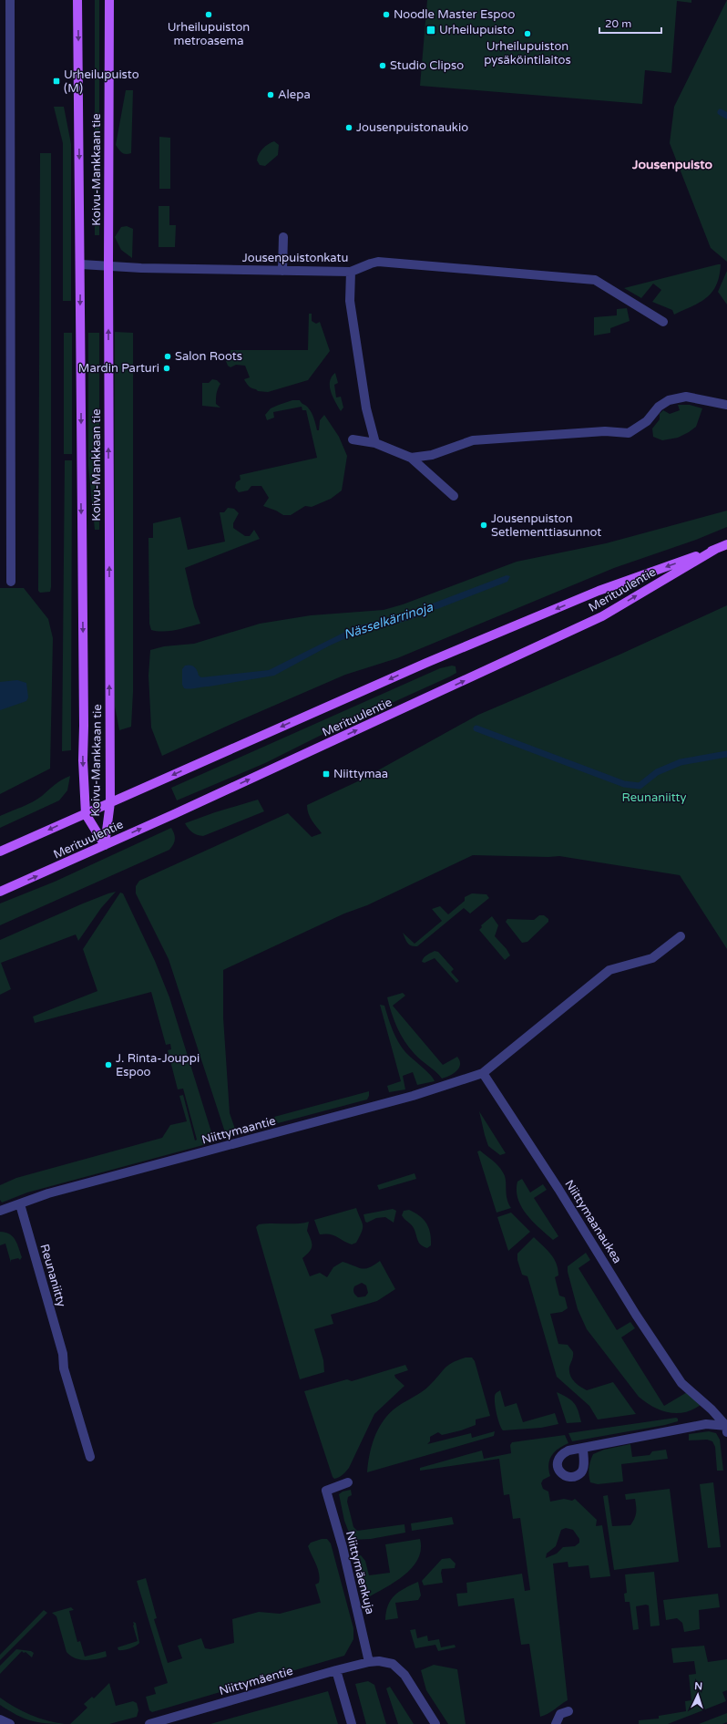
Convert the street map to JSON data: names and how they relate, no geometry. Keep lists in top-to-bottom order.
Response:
{
  "streets": {
    "main road": ["Koivu-Mankkaan tie", "Merituulentie"],
    "street": [
      "Jousenpuistonkatu",
      "Niittymaantie",
      "Niittymaanaukea",
      "Reunaniitty",
      "Niittymäenkuja",
      "Niittymäentie"
    ]
  },
  "crossings": [
    ["Koivu-Mankkaan tie", "Jousenpuistonkatu"],
    ["Koivu-Mankkaan tie", "Merituulentie"],
    ["Niittymaantie", "Niittymaanaukea"],
    ["Niittymaantie", "Reunaniitty"],
    ["Niittymäenkuja", "Niittymäentie"]
  ],
  "districts": ["Jousenpuisto"],
  "water": ["Nässelkärrinoja"],
  "parks": ["Reunaniitty"],
  "places": {
    "other": [
      "Urheilupuiston metroasema",
      "Noodle Master Espoo",
      "Urheilupuiston pysäköintilaitos",
      "Studio Clipso",
      "Alepa",
      "Jousenpuistonaukio",
      "Salon Roots",
      "Mardin Parturi",
      "Jousenpuiston Setlementtiasunnot",
      "J. Rinta-Jouppi Espoo"
    ],
    "transit": ["Urheilupuisto", "Urheilupuisto (M)", "Niittymaa"]
  },
  "scale_bar": "20 m",
  "north": "top"
}
